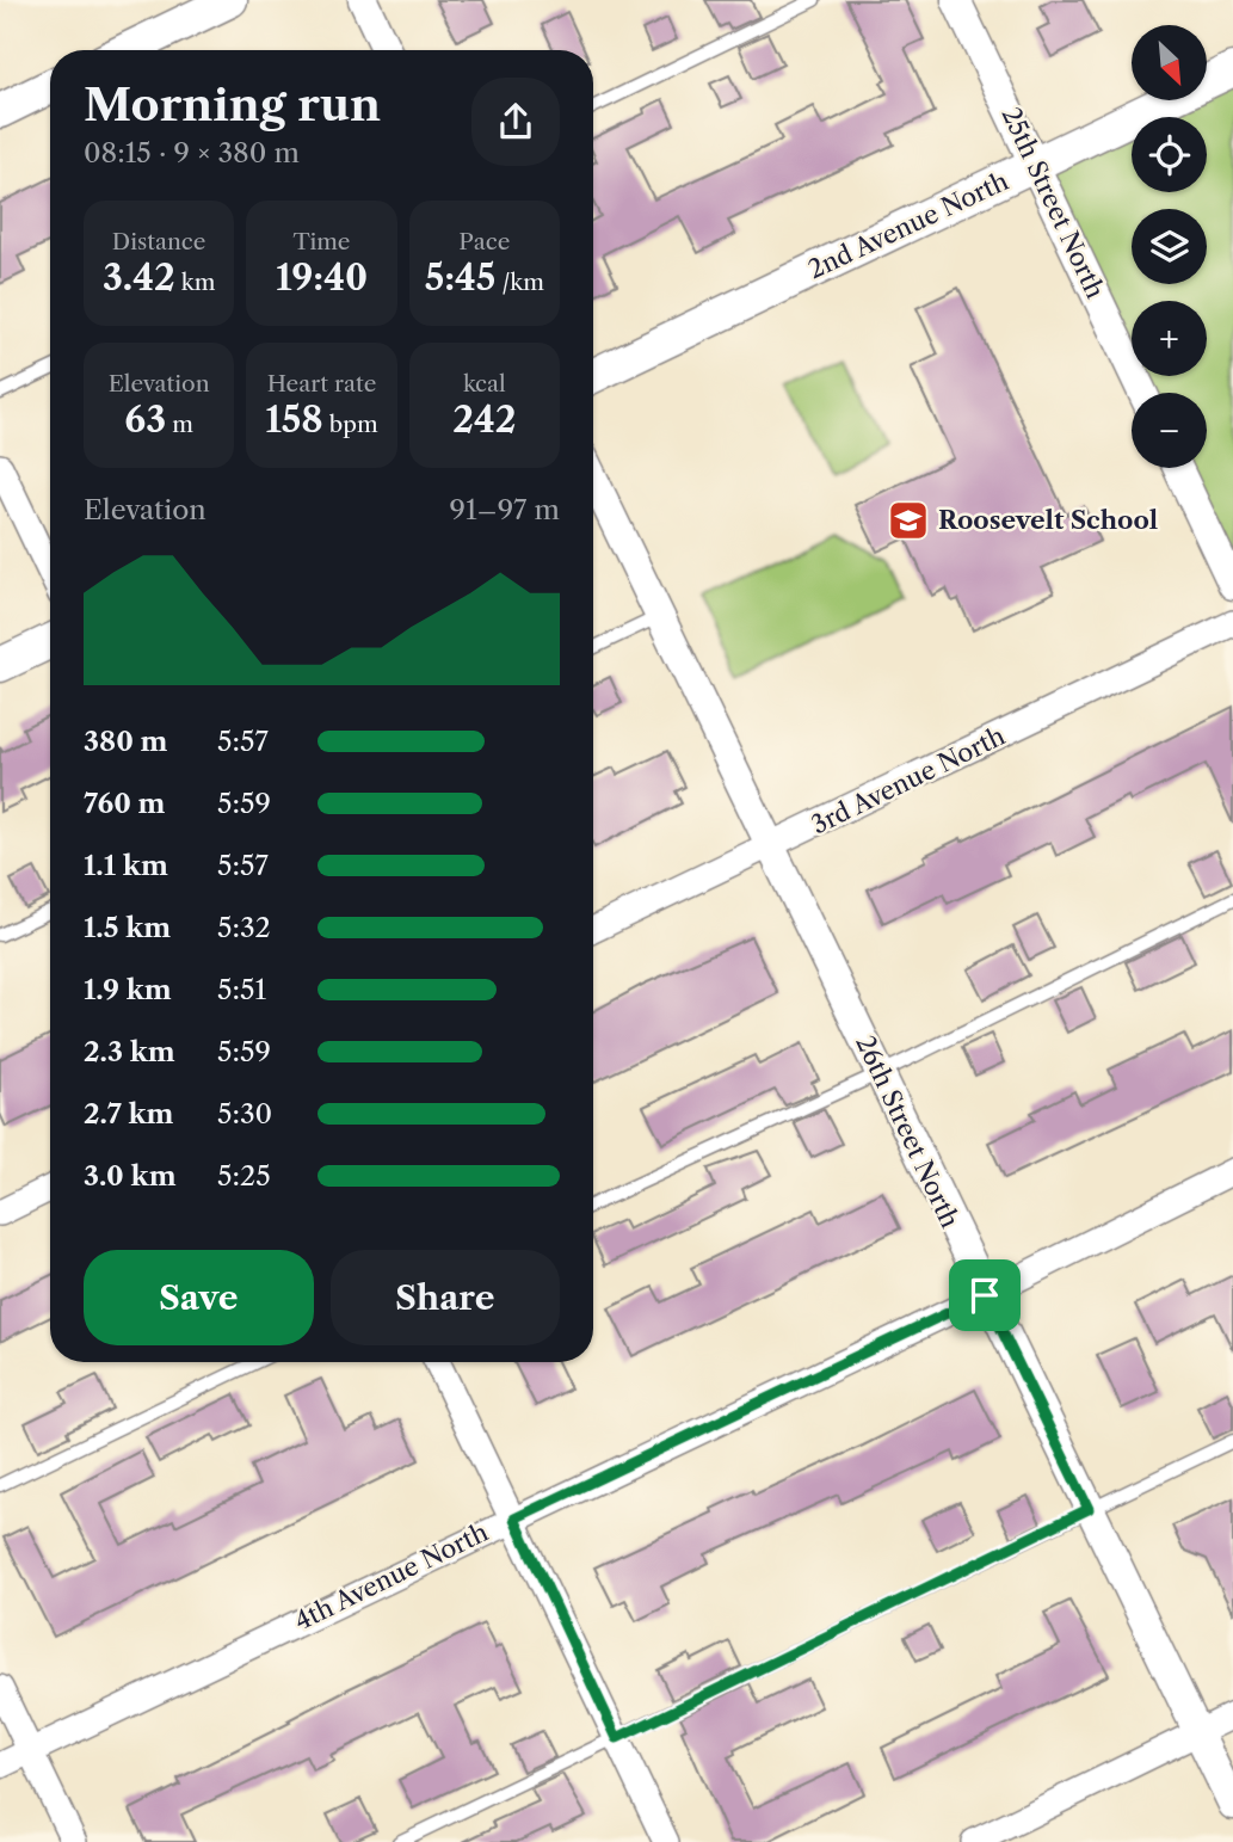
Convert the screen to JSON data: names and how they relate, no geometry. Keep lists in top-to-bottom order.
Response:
{
  "streets": {
    "main road": ["2nd Avenue North"],
    "street": [
      "25th Street North",
      "3rd Avenue North",
      "26th Street North",
      "4th Avenue North"
    ]
  },
  "crossings": [
    ["25th Street North", "2nd Avenue North"],
    ["3rd Avenue North", "26th Street North"],
    ["26th Street North", "4th Avenue North"]
  ],
  "places": {
    "school or university": ["Roosevelt School"]
  },
  "north": "bottom right",
  "page": {
    "map_buttons": ["+", "−"],
    "heading": ["Morning run", "08:15 · 9 × 380 m"],
    "stats": [
      ["Distance", "3.42 km"],
      ["Time", "19:40"],
      ["Pace", "5:45 /km"],
      ["Elevation", "63 m"],
      ["Heart rate", "158 bpm"],
      ["kcal", "242"]
    ],
    "chart": ["Elevation", "91–97 m"],
    "list": [
      {
        "name": "380 m",
        "note": "5:57"
      },
      {
        "name": "760 m",
        "note": "5:59"
      },
      {
        "name": "1.1 km",
        "note": "5:57"
      },
      {
        "name": "1.5 km",
        "note": "5:32"
      },
      {
        "name": "1.9 km",
        "note": "5:51"
      },
      {
        "name": "2.3 km",
        "note": "5:59"
      },
      {
        "name": "2.7 km",
        "note": "5:30"
      },
      {
        "name": "3.0 km",
        "note": "5:25"
      }
    ],
    "buttons": ["Save", "Share"]
  }
}
